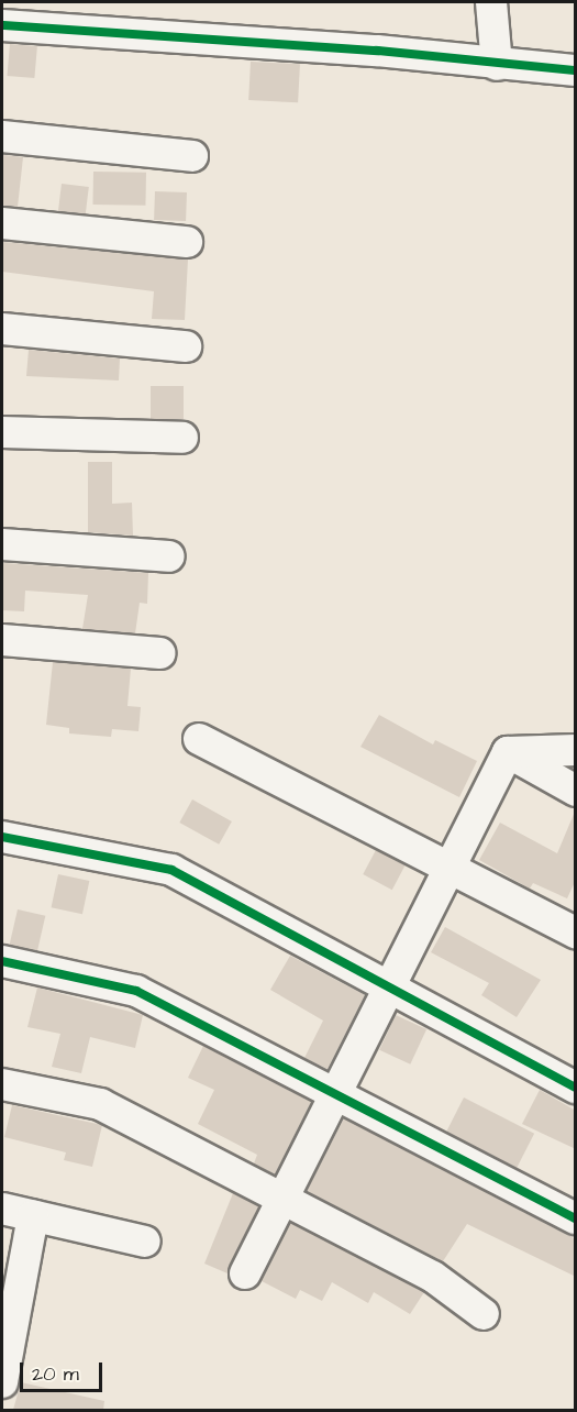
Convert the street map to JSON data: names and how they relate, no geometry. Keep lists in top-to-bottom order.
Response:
{
  "scale_bar": "20 m"
}
